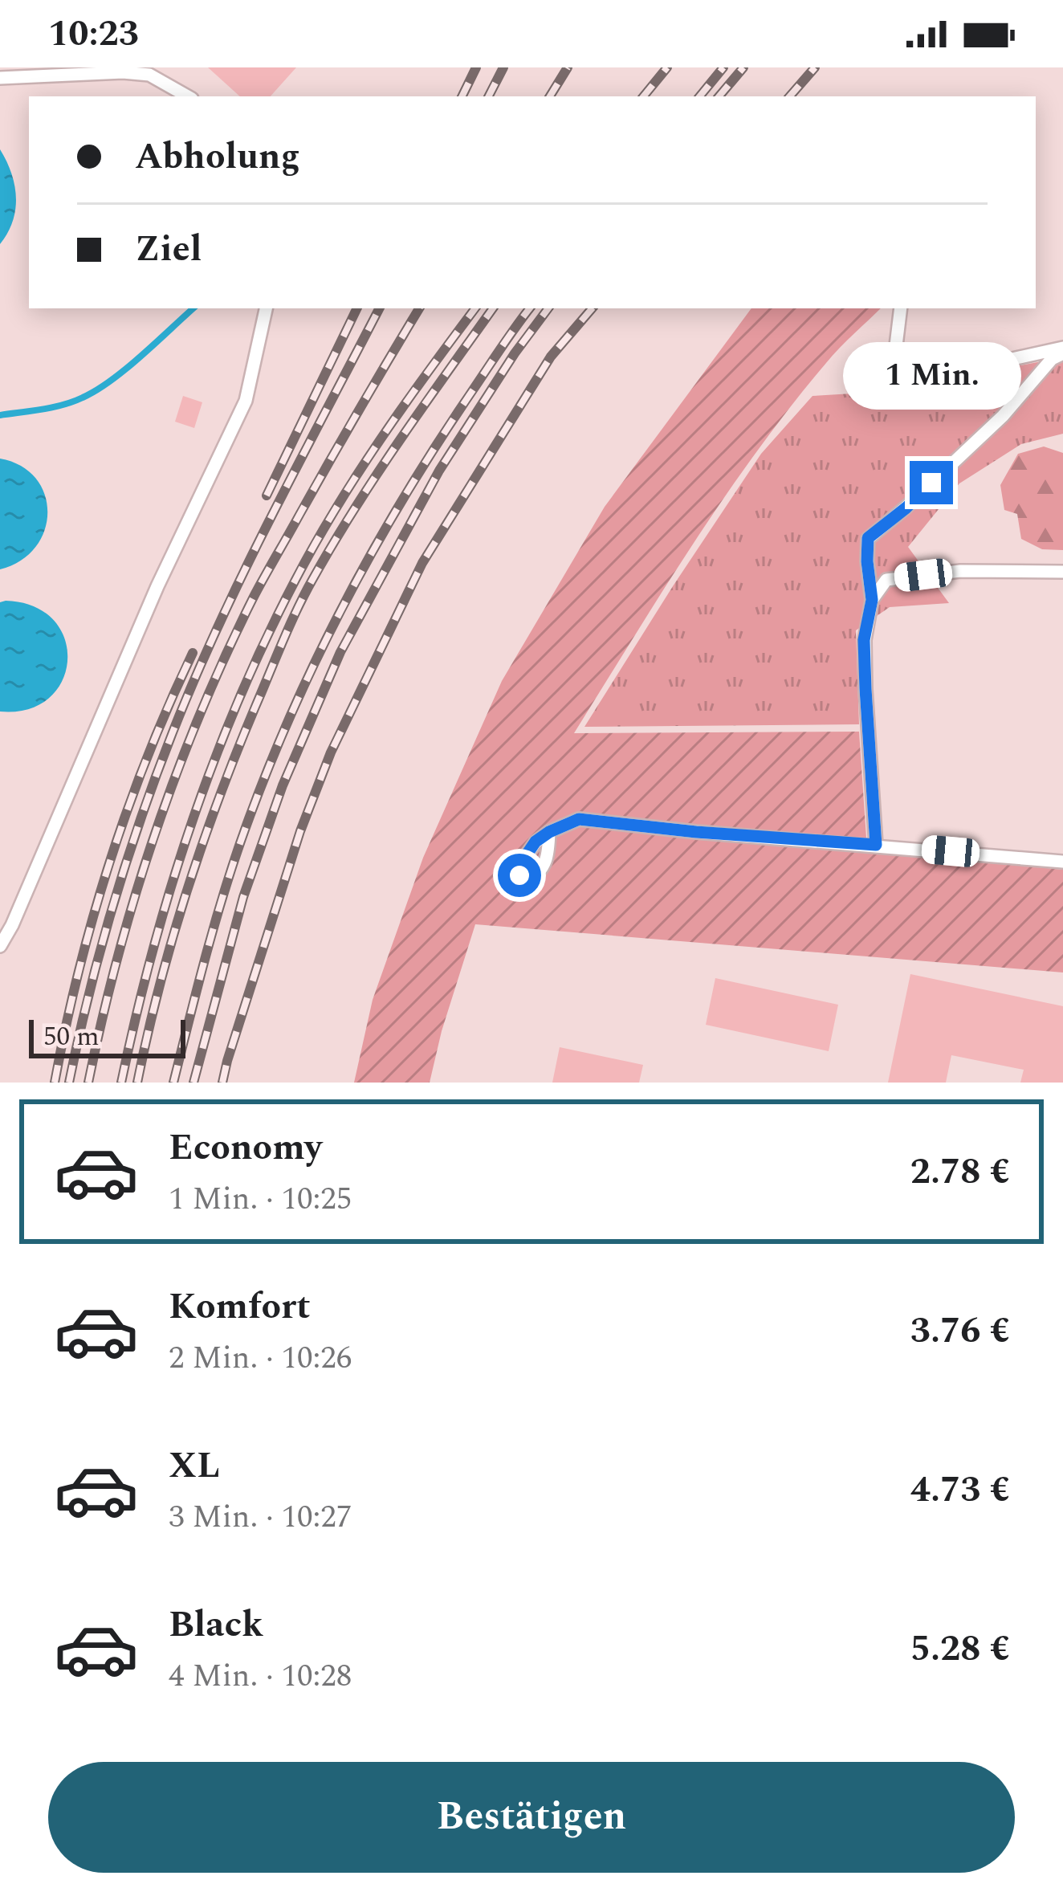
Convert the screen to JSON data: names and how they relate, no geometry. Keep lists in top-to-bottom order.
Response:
{
  "scale_bar": "50 m",
  "page": {
    "status": "10:23",
    "banner": ["Abholung", "Ziel"],
    "bubble": "1 Min.",
    "scale": "50 m",
    "list": [
      {
        "name": "Economy",
        "note": "1 Min. · 10:25",
        "value": "2.78 €"
      },
      {
        "name": "Komfort",
        "note": "2 Min. · 10:26",
        "value": "3.76 €"
      },
      {
        "name": "XL",
        "note": "3 Min. · 10:27",
        "value": "4.73 €"
      },
      {
        "name": "Black",
        "note": "4 Min. · 10:28",
        "value": "5.28 €"
      }
    ],
    "buttons": "Bestätigen"
  }
}
